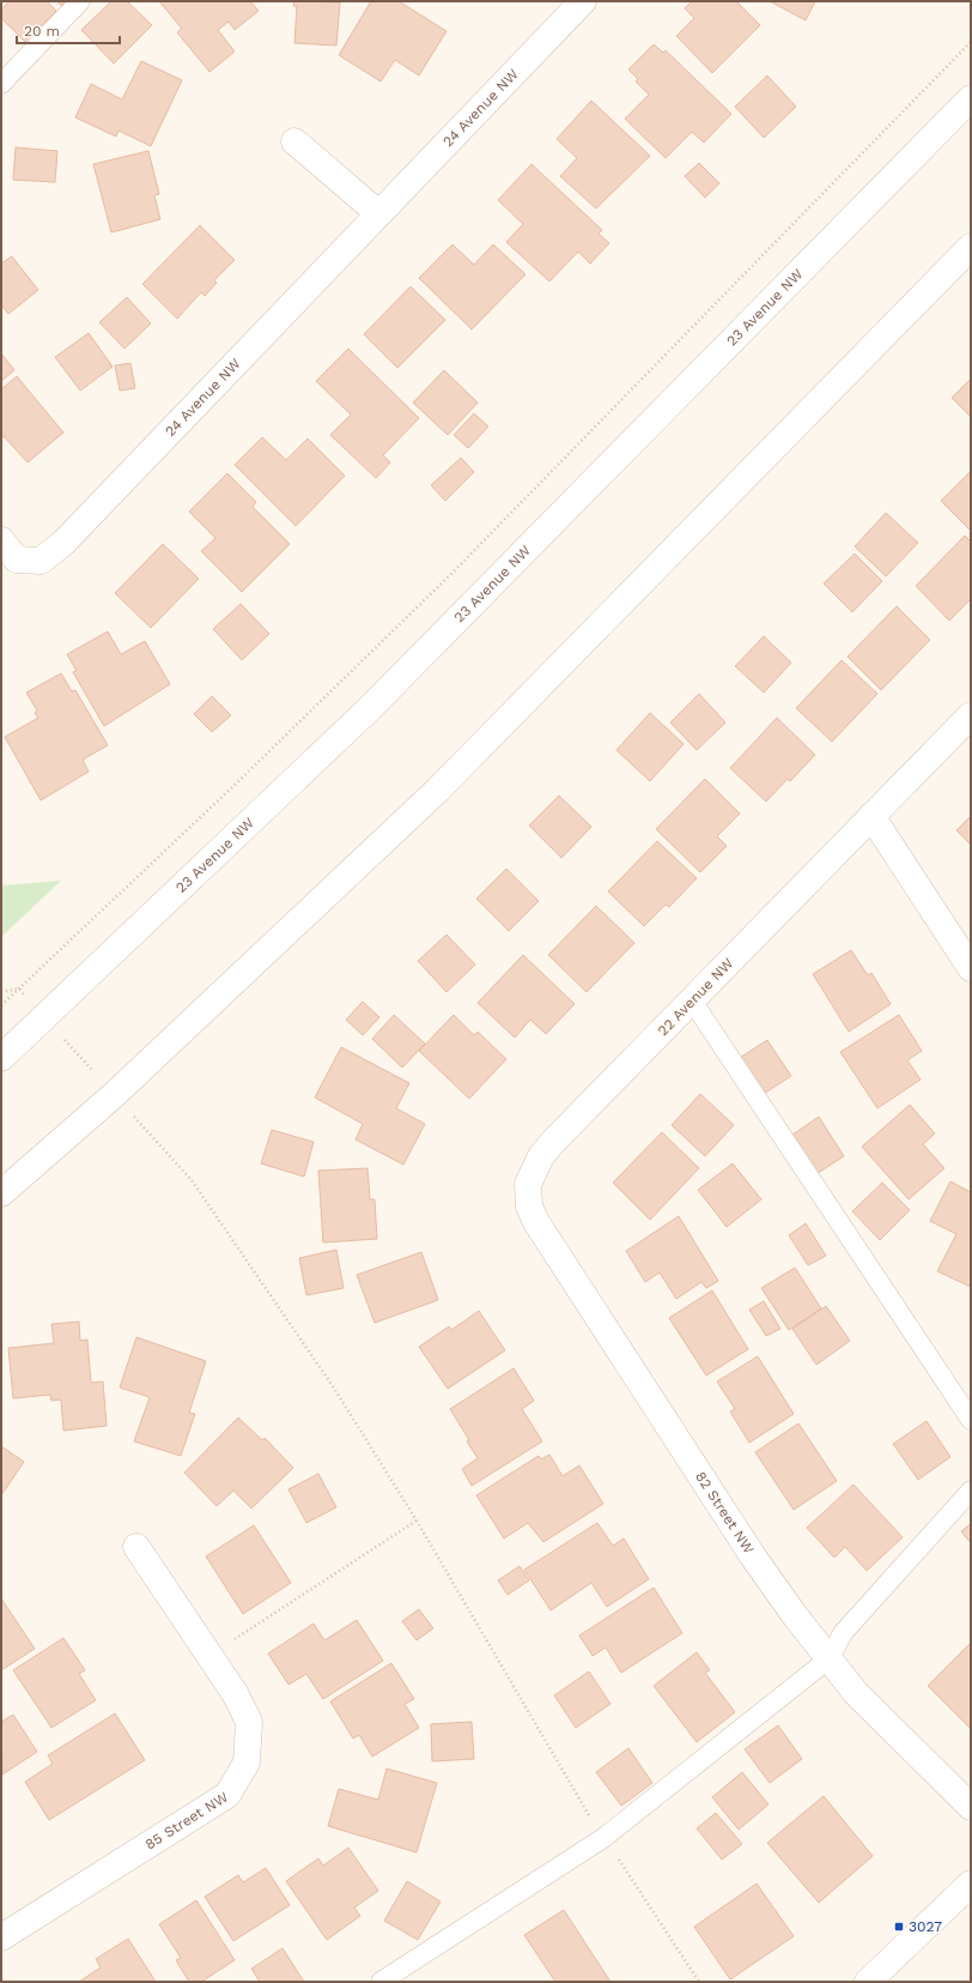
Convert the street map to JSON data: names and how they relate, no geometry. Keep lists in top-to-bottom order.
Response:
{
  "streets": {
    "street": [
      "24 Avenue NW",
      "23 Avenue NW",
      "22 Avenue NW",
      "82 Street NW",
      "85 Street NW"
    ]
  },
  "crossings": [
    ["22 Avenue NW", "82 Street NW"]
  ],
  "places": {
    "transit": ["3027"]
  },
  "scale_bar": "20 m"
}
